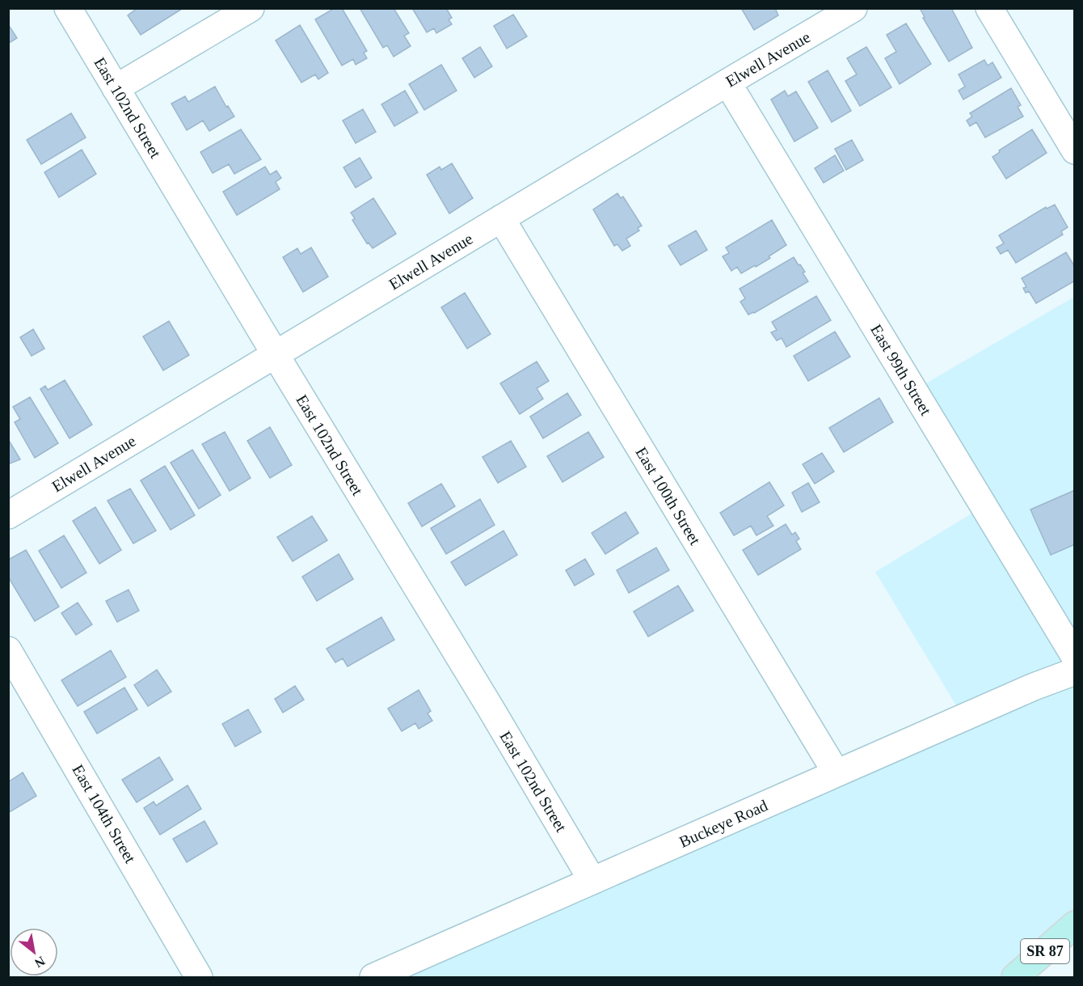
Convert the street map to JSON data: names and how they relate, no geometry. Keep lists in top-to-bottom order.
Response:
{
  "streets": {
    "main road": ["SR 87"],
    "street": [
      "Elwell Avenue",
      "East 102nd Street",
      "East 99th Street",
      "East 100th Street",
      "East 104th Street",
      "Buckeye Road"
    ]
  },
  "crossings": [
    ["Elwell Avenue", "East 102nd Street"],
    ["Elwell Avenue", "East 99th Street"],
    ["Elwell Avenue", "East 100th Street"],
    ["East 102nd Street", "Buckeye Road"],
    ["East 100th Street", "Buckeye Road"]
  ],
  "north": "bottom right"
}
